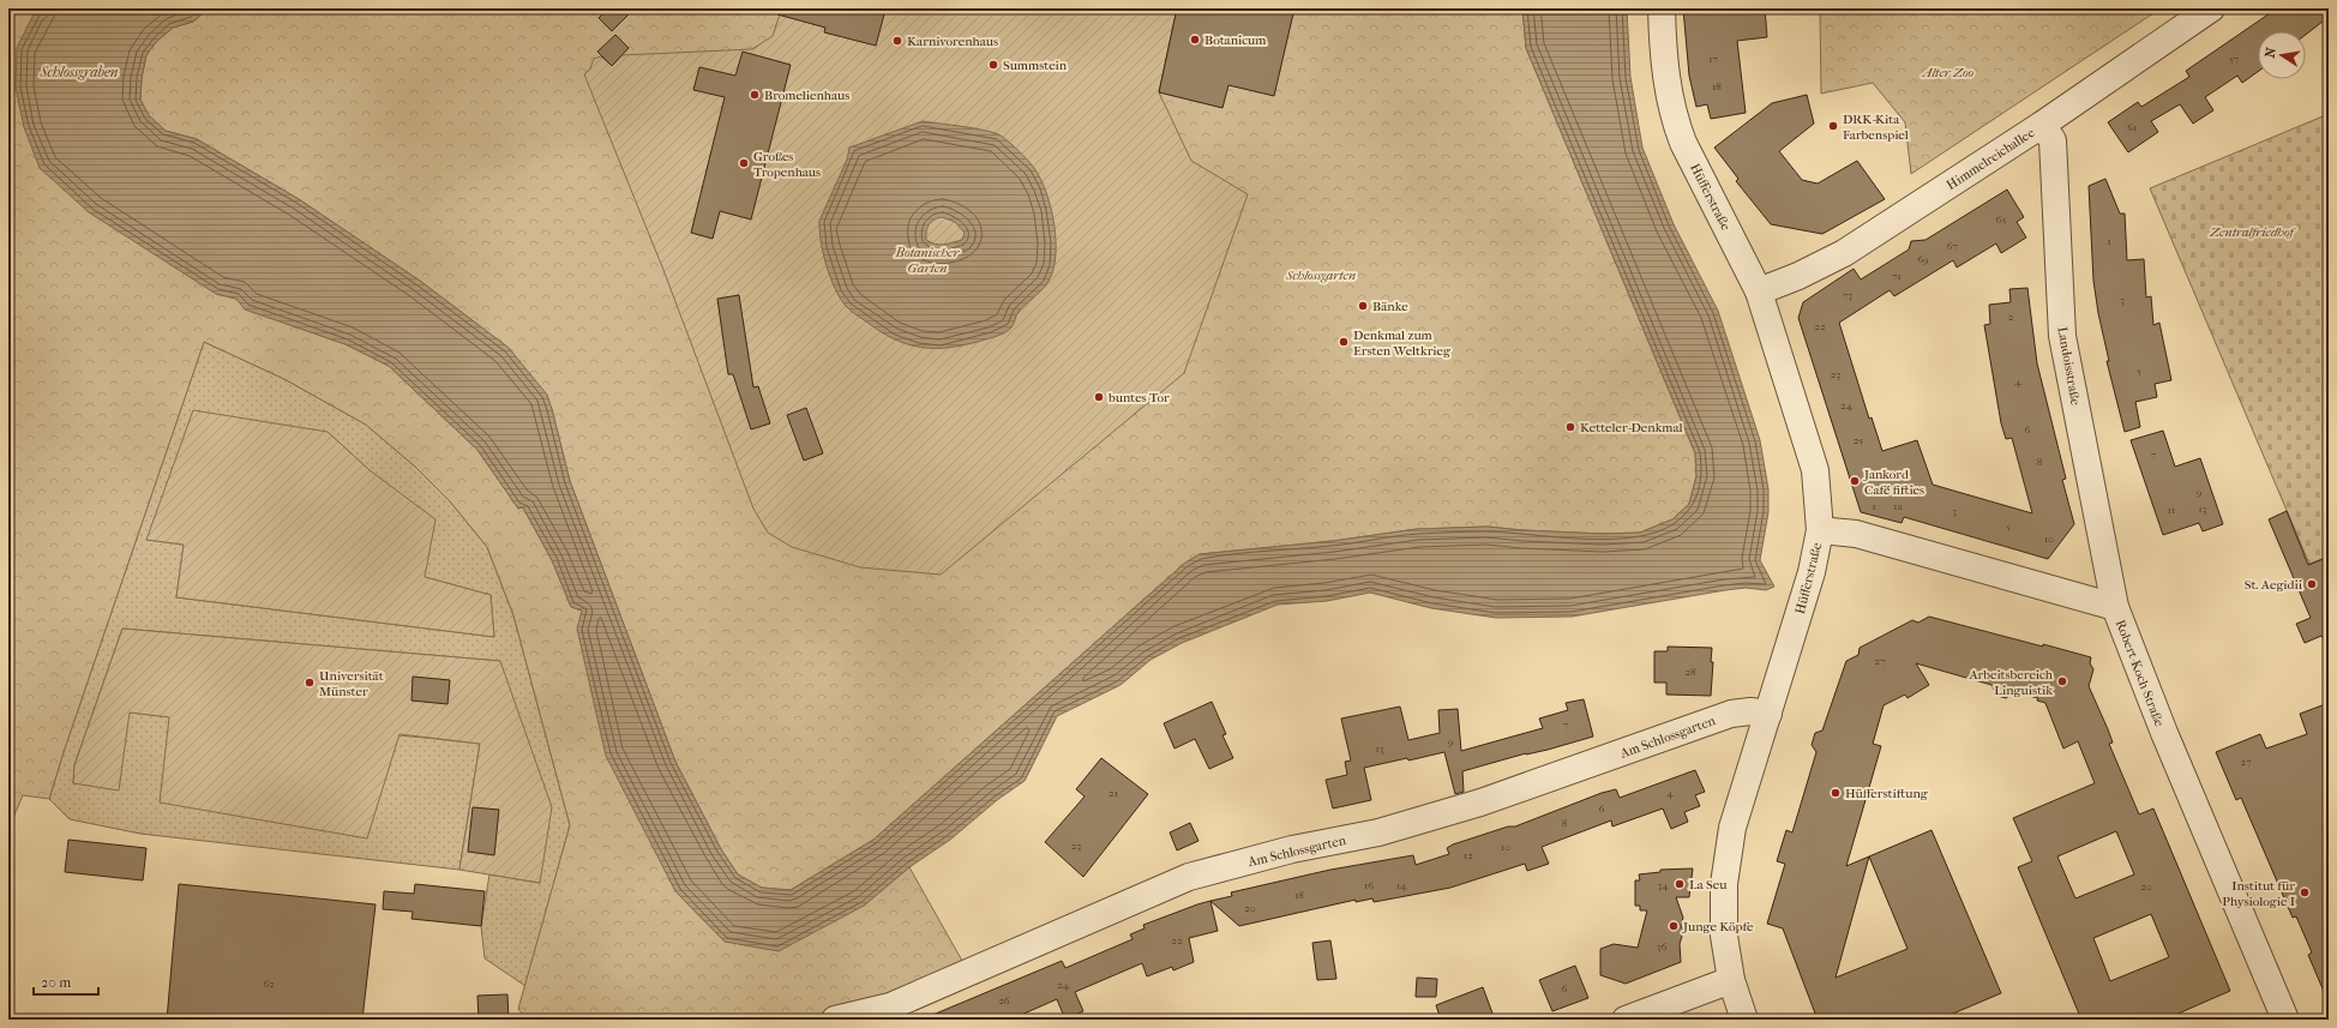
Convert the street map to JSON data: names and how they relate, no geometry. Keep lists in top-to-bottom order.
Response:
{
  "streets": {
    "street": [
      "Himmelreichallee",
      "Hüfferstraße",
      "Landoisstraße",
      "Robert-Koch-Straße",
      "Am Schlossgarten"
    ]
  },
  "crossings": [
    ["Himmelreichallee", "Hüfferstraße"],
    ["Himmelreichallee", "Landoisstraße"],
    ["Hüfferstraße", "Robert-Koch-Straße"],
    ["Hüfferstraße", "Am Schlossgarten"],
    ["Landoisstraße", "Robert-Koch-Straße"]
  ],
  "water": ["Schlossgraben"],
  "parks": [
    "Alter Zoo",
    "Zentralfriedhof",
    "Botanischer Garten",
    "Schlossgarten"
  ],
  "places": [
    "Botanicum",
    "Karnivorenhaus",
    "Summstein",
    "Bromelienhaus",
    "DRK-Kita Farbenspiel",
    "Großes Tropenhaus",
    "Bänke",
    "Denkmal zum Ersten Weltkrieg",
    "buntes Tor",
    "Ketteler-Denkmal",
    "Jankord Café fifties",
    "St. Aegidii",
    "Arbeitsbereich Linguistik",
    "Universität Münster",
    "Hüfferstiftung",
    "La Seu",
    "Institut für Physiologie I",
    "Junge Köpfe"
  ],
  "house_numbers": [
    "17",
    "57",
    "18",
    "61",
    "65",
    "1",
    "67",
    "69",
    "71",
    "73",
    "3",
    "2",
    "22",
    "5",
    "23",
    "4",
    "24",
    "6",
    "25",
    "7",
    "8",
    "9",
    "1",
    "1a",
    "13",
    "11",
    "3",
    "5",
    "10",
    "27",
    "28",
    "7",
    "9",
    "13",
    "27",
    "21",
    "4",
    "6",
    "8",
    "23",
    "10",
    "12",
    "16",
    "14",
    "34",
    "20",
    "18",
    "20",
    "22",
    "36",
    "62",
    "24",
    "6",
    "26"
  ],
  "scale_bar": "20 m",
  "north": "left"
}
